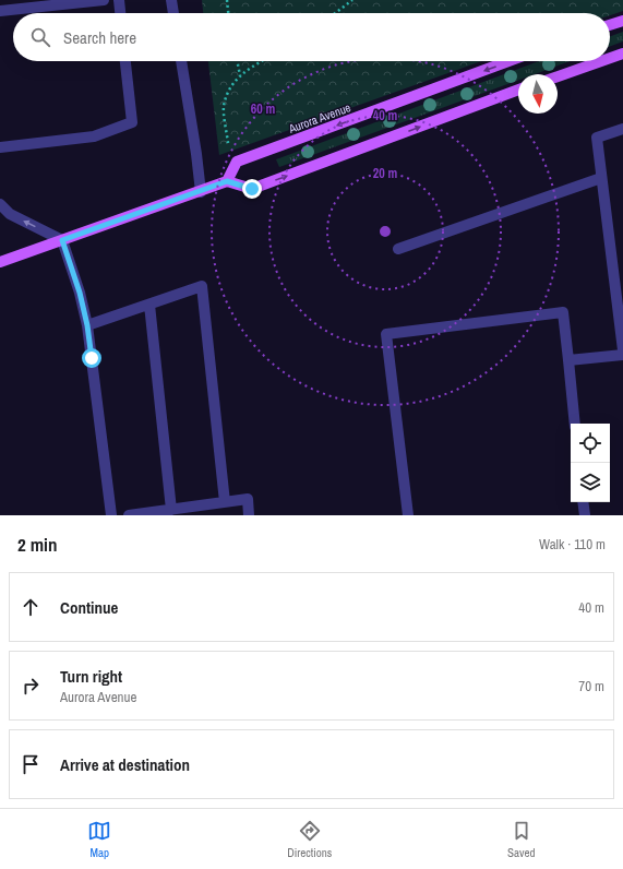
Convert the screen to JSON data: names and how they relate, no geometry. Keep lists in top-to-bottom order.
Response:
{
  "streets": {
    "main road": ["Aurora Avenue"]
  },
  "north": "bottom",
  "page": {
    "search": "Search here",
    "heading": ["2 min", "Walk · 110 m"],
    "list": [
      ["Continue", "40 m"],
      ["Turn right", "Aurora Avenue", "70 m"],
      "Arrive at destination"
    ],
    "nav": ["Map", "Directions", "Saved"]
  },
  "rings": ["60 m", "40 m", "20 m"]
}
